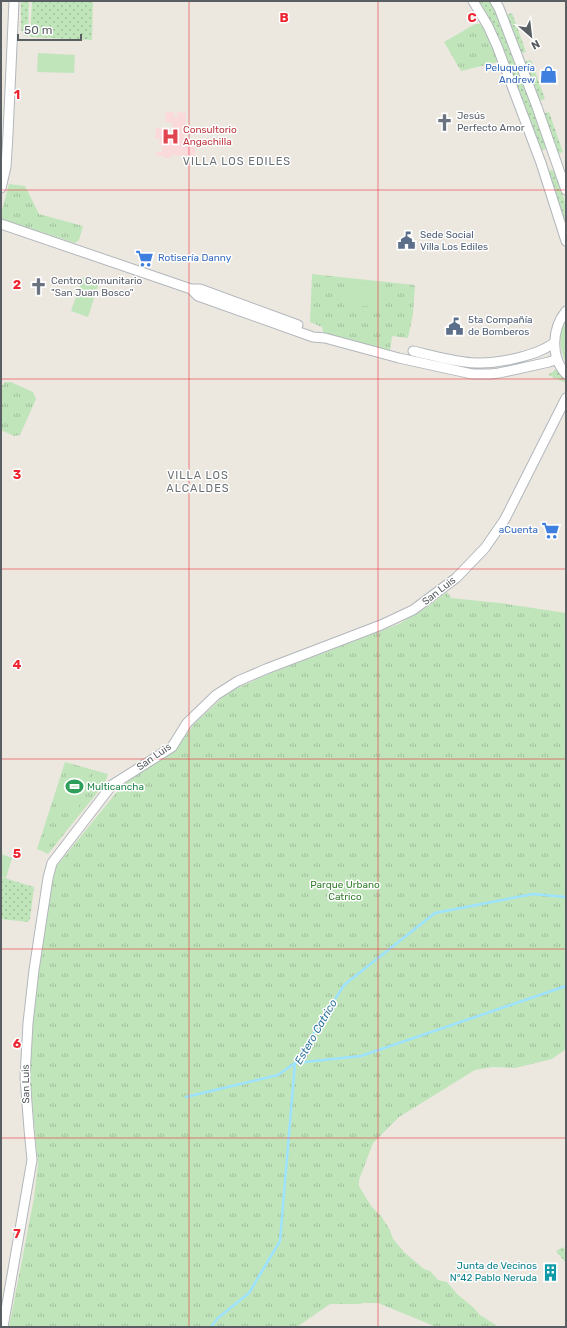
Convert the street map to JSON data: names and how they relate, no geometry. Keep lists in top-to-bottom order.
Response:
{
  "streets": {
    "street": ["San Luis"]
  },
  "districts": ["VILLA LOS EDILES", "VILLA LOS ALCALDES"],
  "water": ["Estero Catrico"],
  "parks": ["Parque Urbano Catrico"],
  "places": {
    "shop": ["Peluquería Andrew"],
    "church": ["Jesús Perfecto Amor", "Centro Comunitario \"San Juan Bosco\""],
    "hospital": ["Consultorio Angachilla"],
    "public building": ["Sede Social Villa Los Ediles", "5ta Compañía de Bomberos"],
    "supermarket": ["Rotisería Danny", "aCuenta"],
    "sports": ["Multicancha"],
    "building": ["Junta de Vecinos N°42 Pablo Neruda"]
  },
  "scale_bar": "50 m",
  "north": "bottom right",
  "grid": {
    "columns": ["B", "C"],
    "rows": [
      "1",
      "2",
      "3",
      "4",
      "5",
      "6",
      "7"
    ]
  }
}
